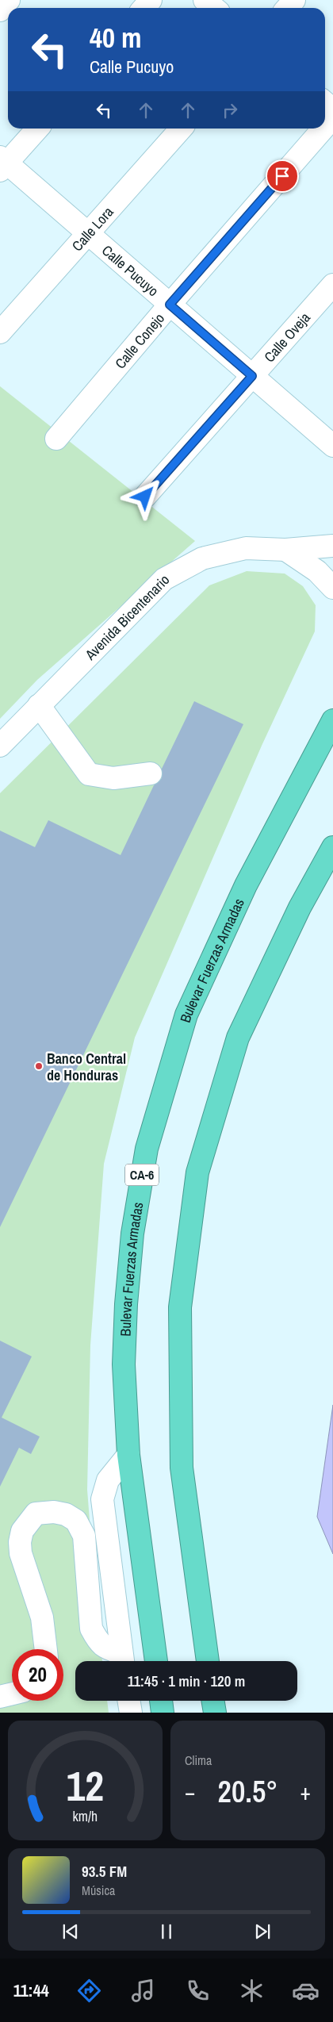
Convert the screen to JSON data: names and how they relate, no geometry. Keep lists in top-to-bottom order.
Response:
{
  "streets": {
    "highway": ["Bulevar Fuerzas Armadas", "CA-6"],
    "street": [
      "Calle Lora",
      "Calle Pucuyo",
      "Calle Oveja",
      "Calle Conejo",
      "Avenida Bicentenario"
    ]
  },
  "crossings": [
    ["Calle Lora", "Calle Pucuyo"],
    ["Calle Pucuyo", "Calle Oveja"],
    ["Calle Pucuyo", "Calle Conejo"]
  ],
  "places": ["Banco Central de Honduras"],
  "page": {
    "turn": ["40 m", "Calle Pucuyo"],
    "limit": "20",
    "trip": "11:45 · 1 min · 120 m",
    "tile": "Clima",
    "heat": ["−", "20.5°", "+"],
    "song": ["93.5 FM", "Música"],
    "tabs": "11:44",
    "gauge": ["12", "km/h"]
  }
}
